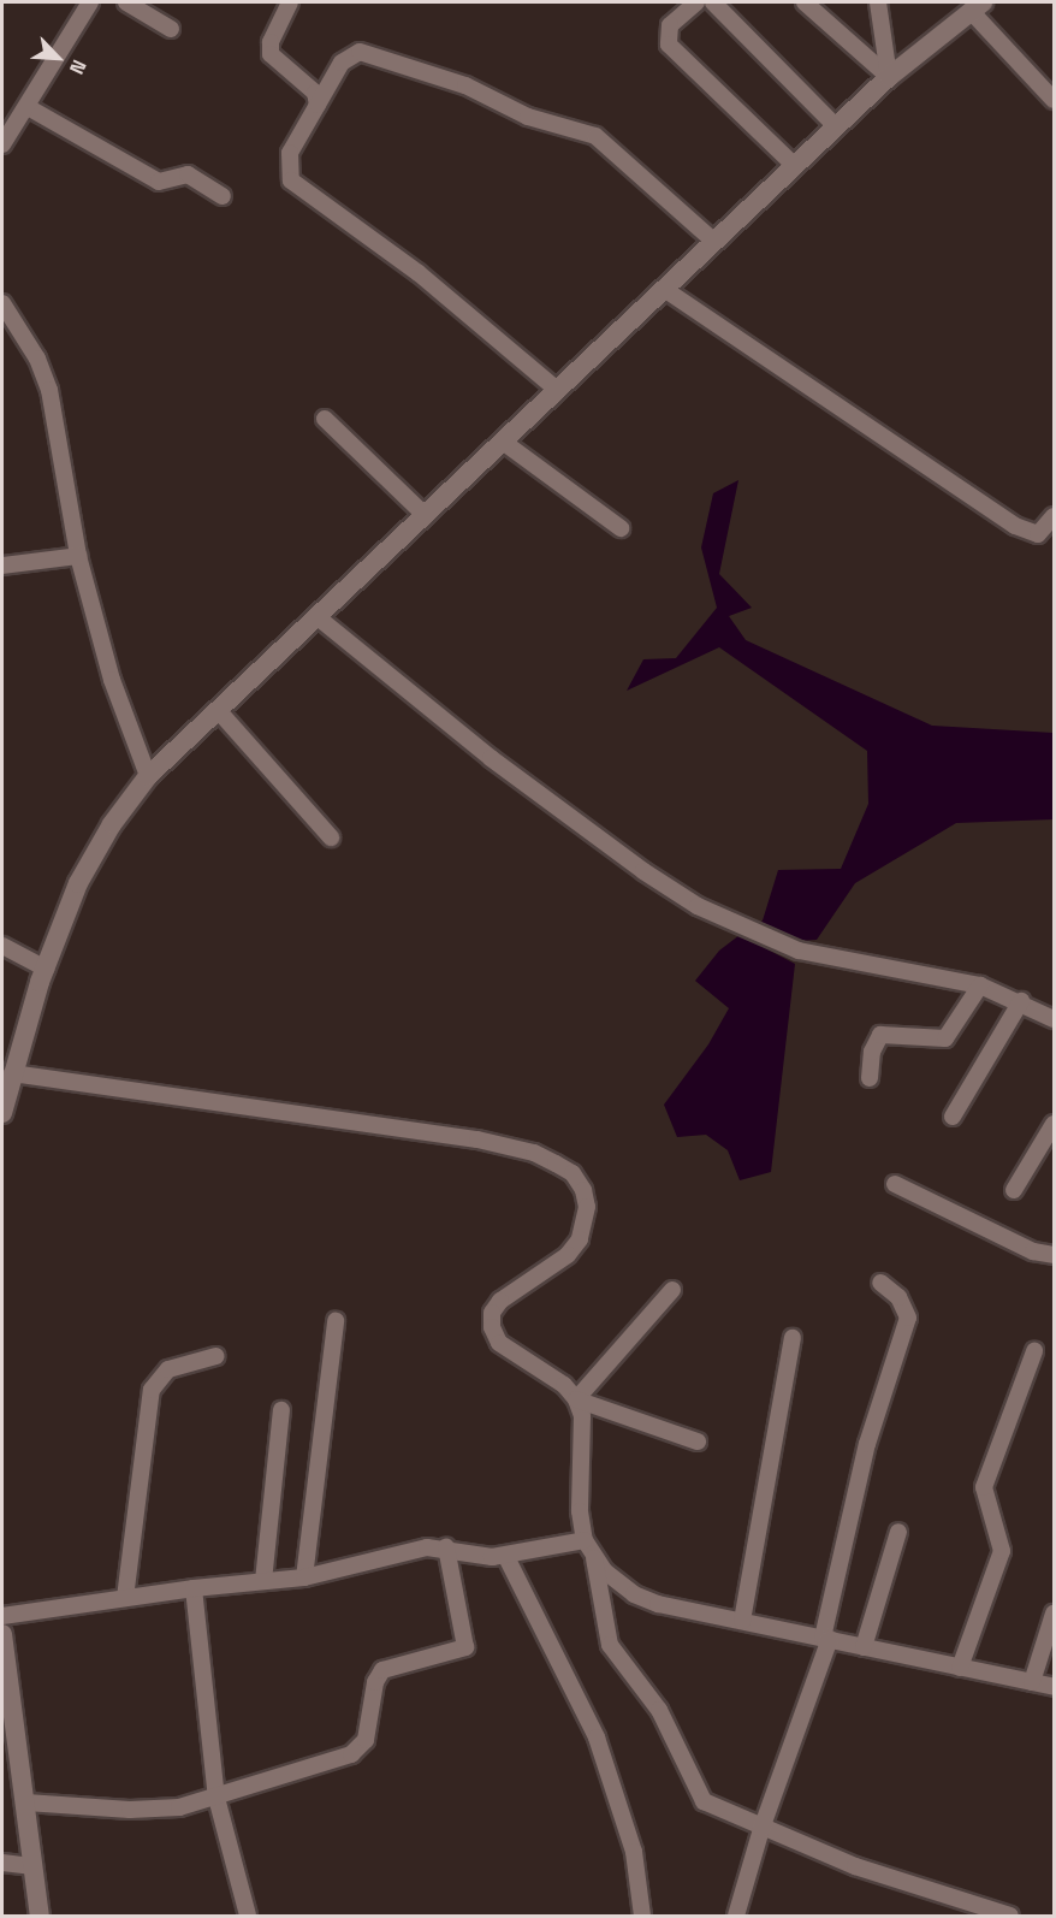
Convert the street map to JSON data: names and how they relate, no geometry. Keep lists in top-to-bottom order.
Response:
{
  "north": "bottom right"
}
